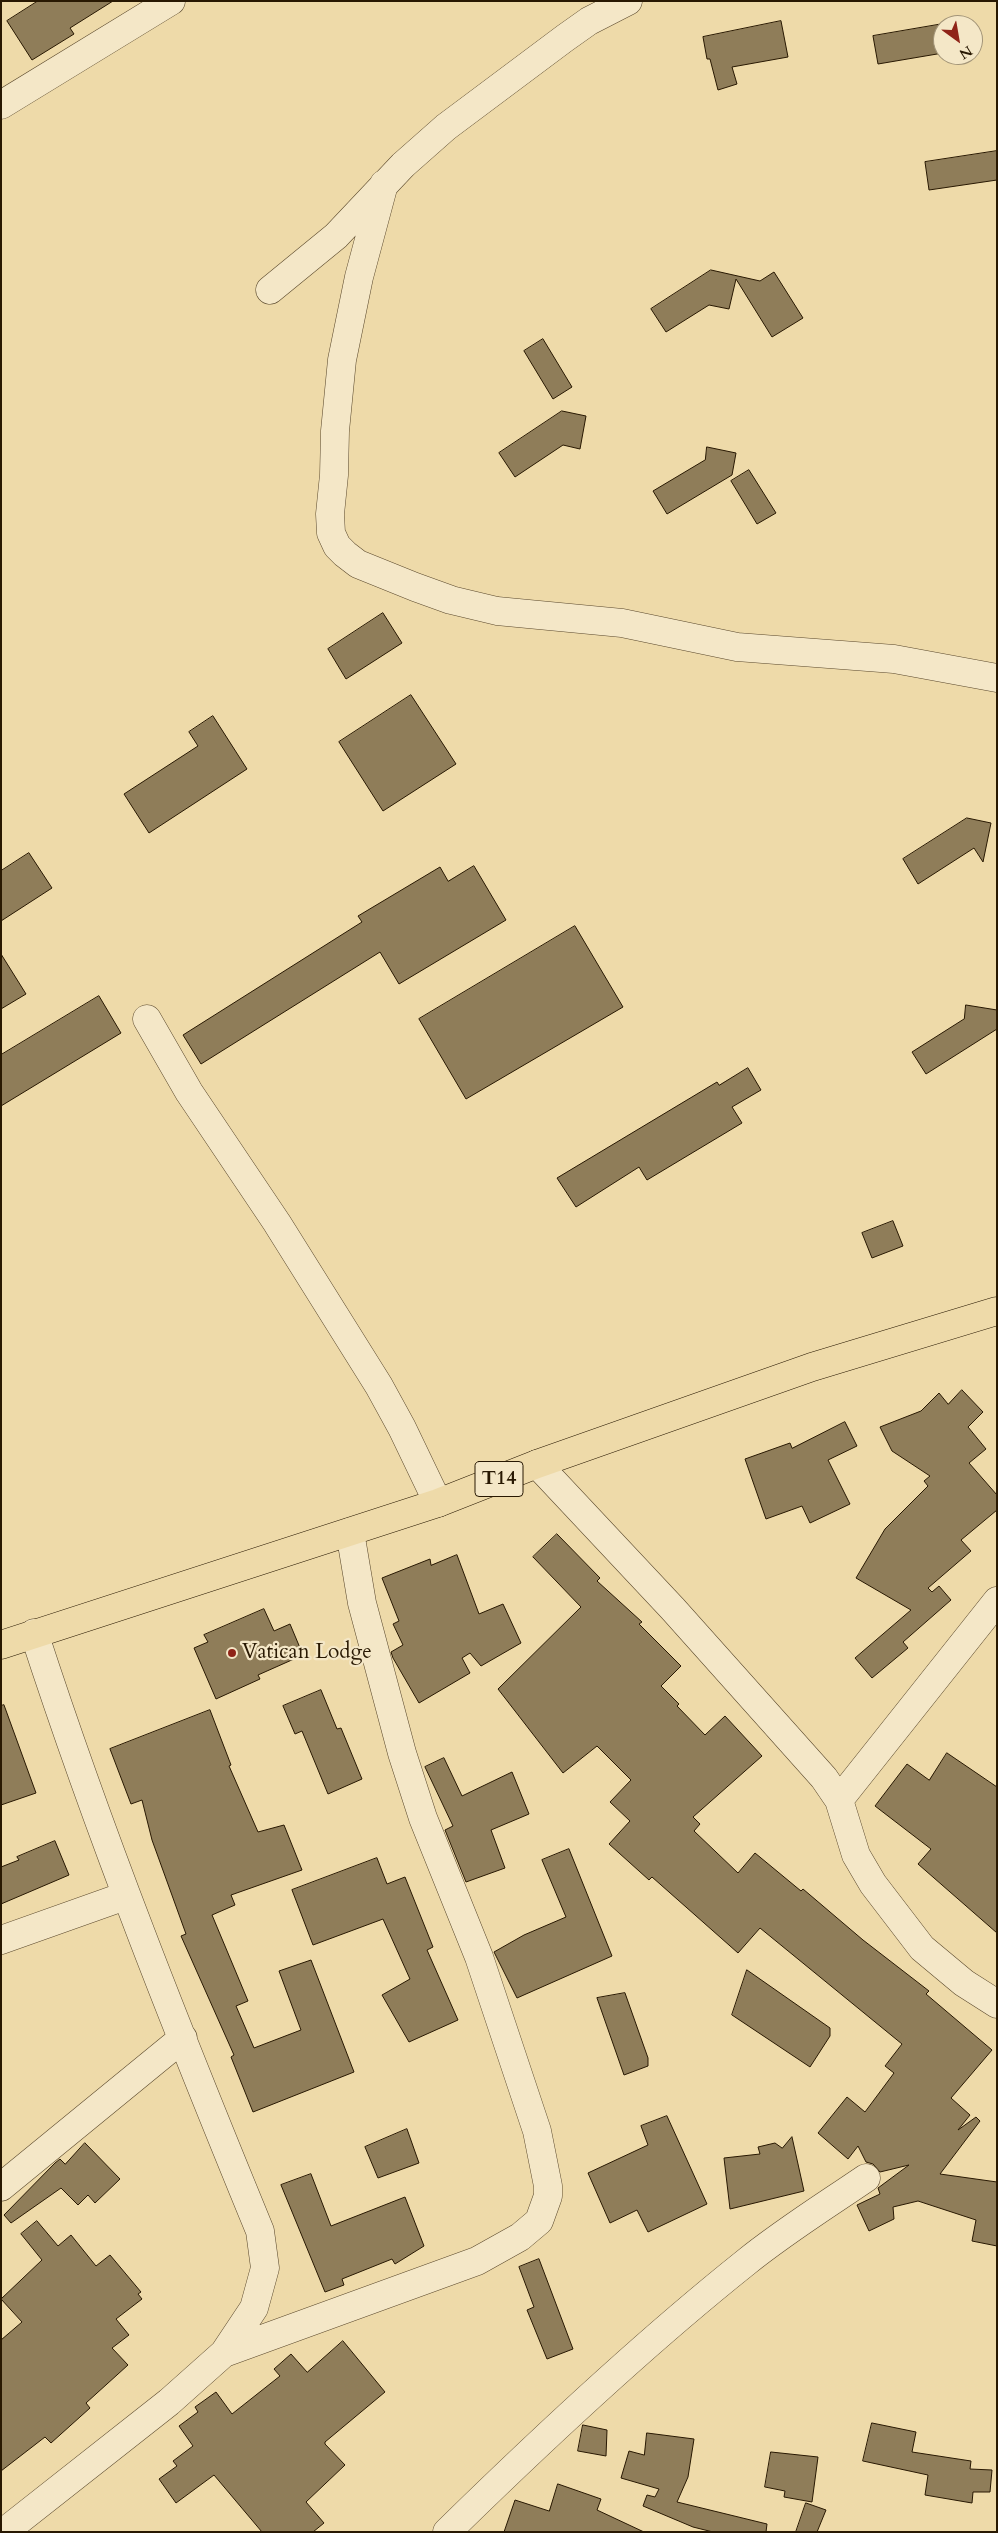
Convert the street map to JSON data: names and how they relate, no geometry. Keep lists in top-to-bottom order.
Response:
{
  "streets": {
    "highway": ["T14"]
  },
  "places": ["Vatican Lodge"],
  "north": "bottom right"
}
